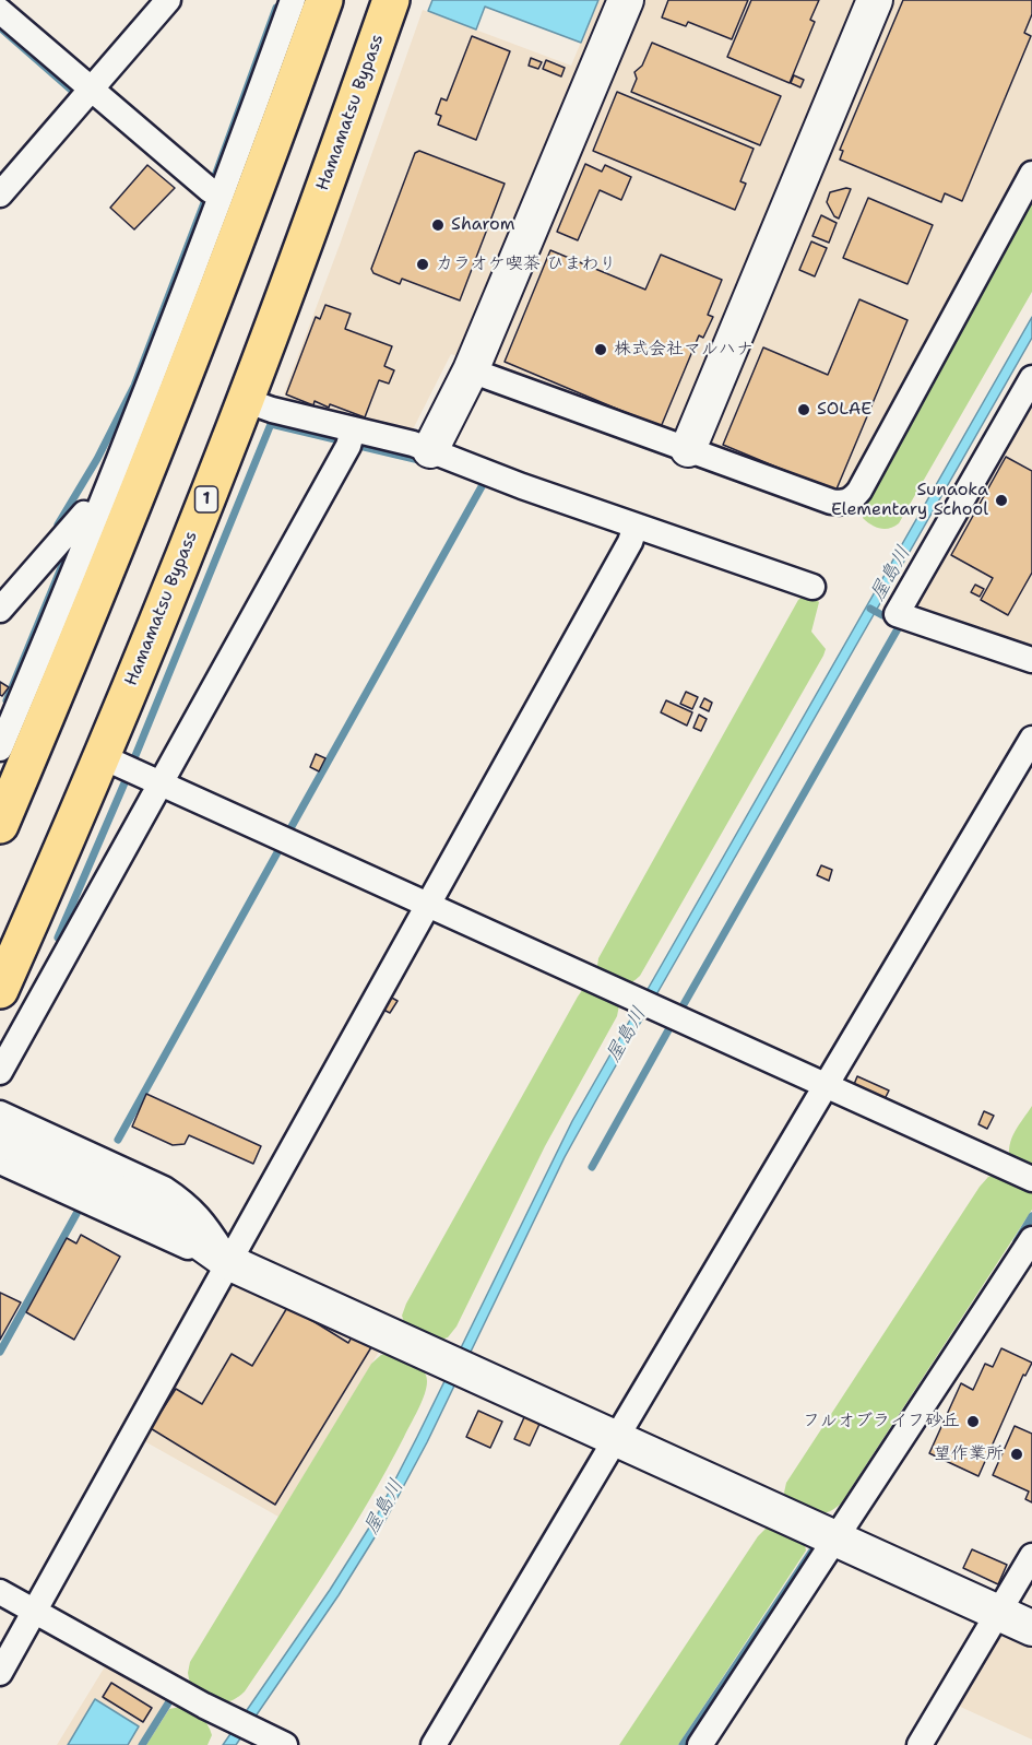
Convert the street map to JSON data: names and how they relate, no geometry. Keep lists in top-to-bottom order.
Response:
{
  "streets": {
    "highway": ["Hamamatsu Bypass", "1"]
  },
  "water": ["屋島川"],
  "places": [
    "Sharom",
    "カラオケ喫茶 ひまわり",
    "株式会社マルハナ",
    "SOLAE",
    "Sunaoka Elementary School",
    "フルオブライフ砂丘",
    "望作業所"
  ]
}
